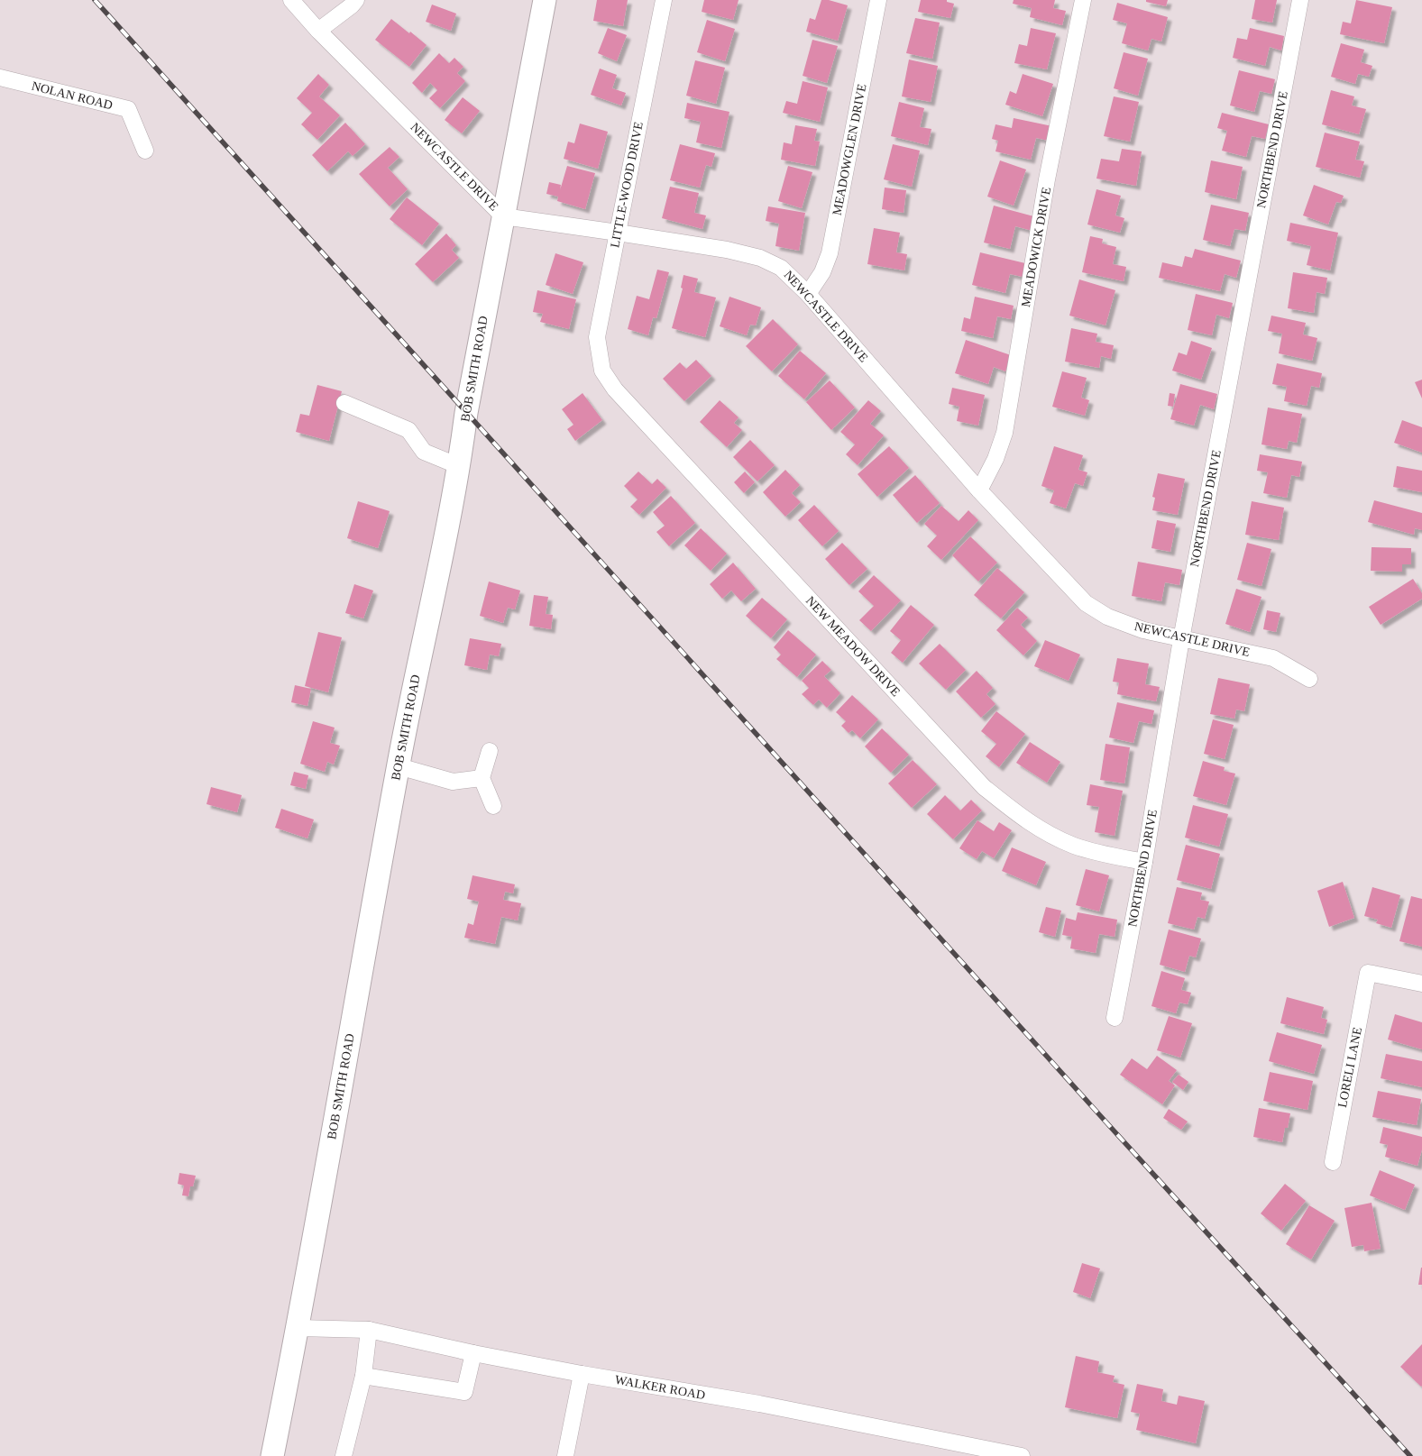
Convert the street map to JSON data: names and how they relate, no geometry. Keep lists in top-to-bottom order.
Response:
{
  "streets": {
    "street": [
      "NOLAN ROAD",
      "MEADOWGLEN DRIVE",
      "NORTHBEND DRIVE",
      "NEWCASTLE DRIVE",
      "LITTLE-WOOD DRIVE",
      "MEADOWICK DRIVE",
      "BOB SMITH ROAD",
      "NEW MEADOW DRIVE",
      "LORELI LANE",
      "WALKER ROAD"
    ]
  },
  "crossings": [
    ["MEADOWGLEN DRIVE", "NEWCASTLE DRIVE"],
    ["NORTHBEND DRIVE", "NEWCASTLE DRIVE"],
    ["NORTHBEND DRIVE", "NEW MEADOW DRIVE"],
    ["NEWCASTLE DRIVE", "LITTLE-WOOD DRIVE"],
    ["NEWCASTLE DRIVE", "MEADOWICK DRIVE"],
    ["NEWCASTLE DRIVE", "BOB SMITH ROAD"],
    ["LITTLE-WOOD DRIVE", "NEW MEADOW DRIVE"],
    ["BOB SMITH ROAD", "WALKER ROAD"]
  ]
}
